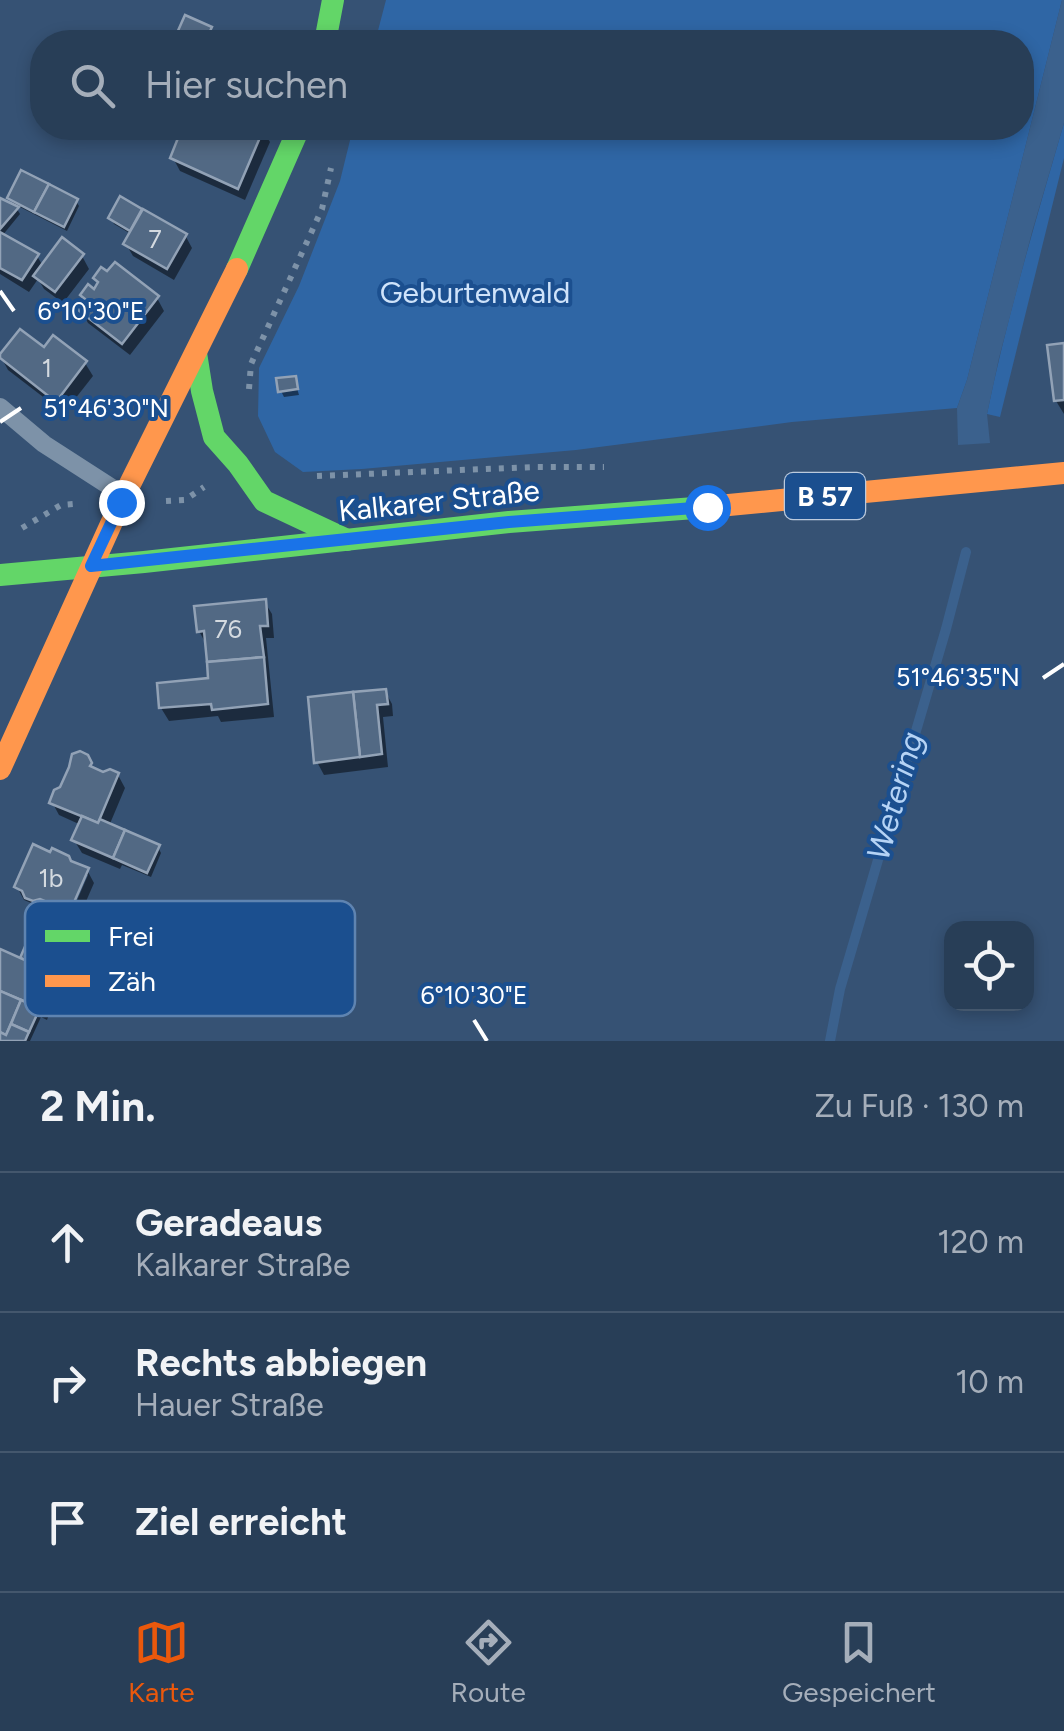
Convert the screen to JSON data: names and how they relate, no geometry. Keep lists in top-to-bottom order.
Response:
{
  "streets": {
    "main road": ["B 57", "Kalkarer Straße"]
  },
  "water": ["Wetering"],
  "parks": ["Geburtenwald"],
  "house_numbers": [
    "7",
    "1",
    "76",
    "1b"
  ],
  "legend": ["Frei", "Zäh"],
  "page": {
    "search": "Hier suchen",
    "heading": ["2 Min.", "Zu Fuß · 130 m"],
    "list": [
      ["Geradeaus", "Kalkarer Straße", "120 m"],
      ["Rechts abbiegen", "Hauer Straße", "10 m"],
      "Ziel erreicht"
    ],
    "nav": ["Karte", "Route", "Gespeichert"]
  },
  "coordinates": ["6°10'30\"E", "51°46'30\"N", "51°46'35\"N"]
}
